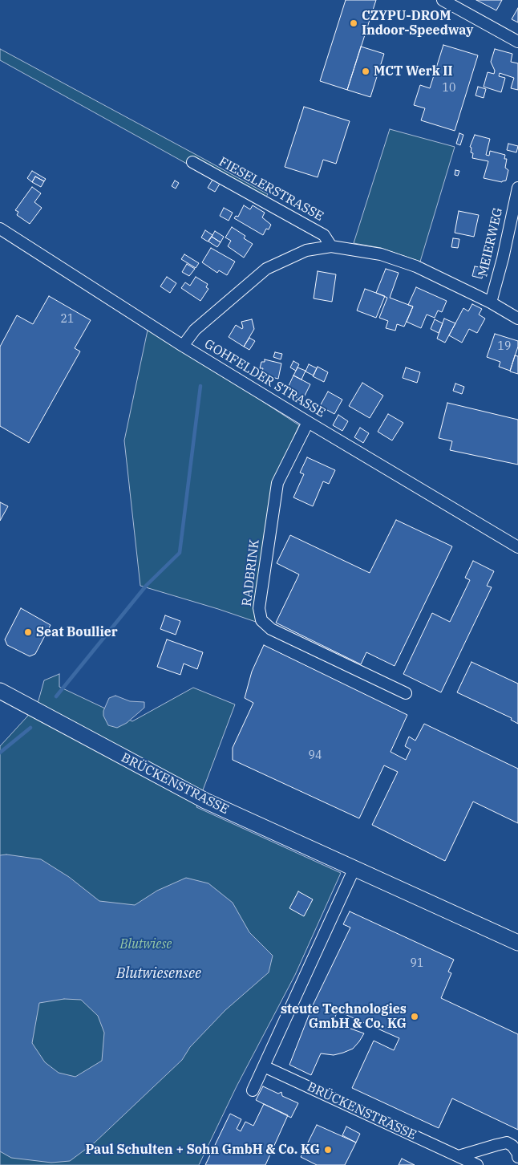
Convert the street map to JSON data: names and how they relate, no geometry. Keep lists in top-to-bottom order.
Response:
{
  "streets": {
    "main road": ["BRÜCKENSTRASSE"],
    "street": [
      "FIESELERSTRASSE",
      "MEIERWEG",
      "GOHFELDER STRASSE",
      "RADBRINK"
    ]
  },
  "crossings": [
    ["GOHFELDER STRASSE", "RADBRINK"]
  ],
  "water": ["Blutwiesensee"],
  "parks": ["Blutwiese"],
  "places": [
    "CZYPU-DROM Indoor-Speedway",
    "MCT Werk II",
    "Seat Boullier",
    "steute Technologies GmbH & Co. KG",
    "Paul Schulten + Sohn GmbH & Co. KG"
  ],
  "house_numbers": [
    "10",
    "21",
    "19",
    "94",
    "91"
  ]
}
